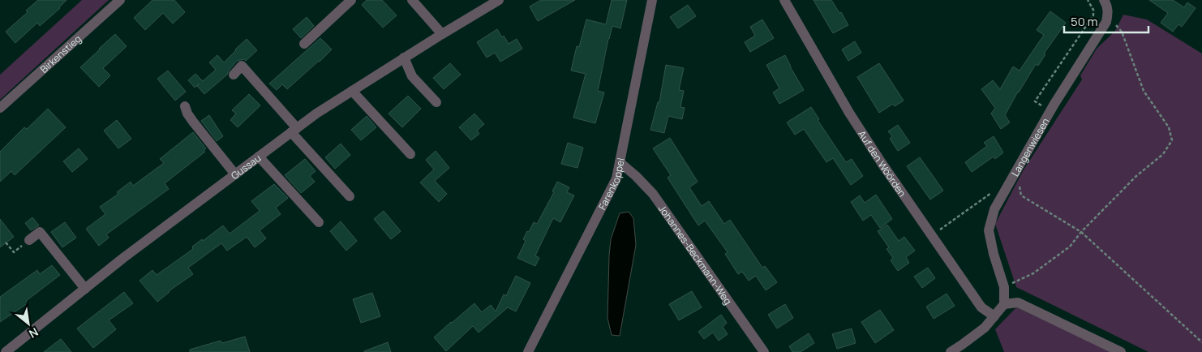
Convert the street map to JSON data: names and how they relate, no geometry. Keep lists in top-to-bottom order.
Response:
{
  "streets": {
    "street": [
      "Birkenstieg",
      "Langenwiesen",
      "Auf den Wöörden",
      "Gussau",
      "Farenkoppel",
      "Johannes-Beckmann-Weg"
    ]
  },
  "crossings": [
    ["Farenkoppel", "Johannes-Beckmann-Weg"]
  ],
  "scale_bar": "50 m",
  "north": "bottom right"
}
